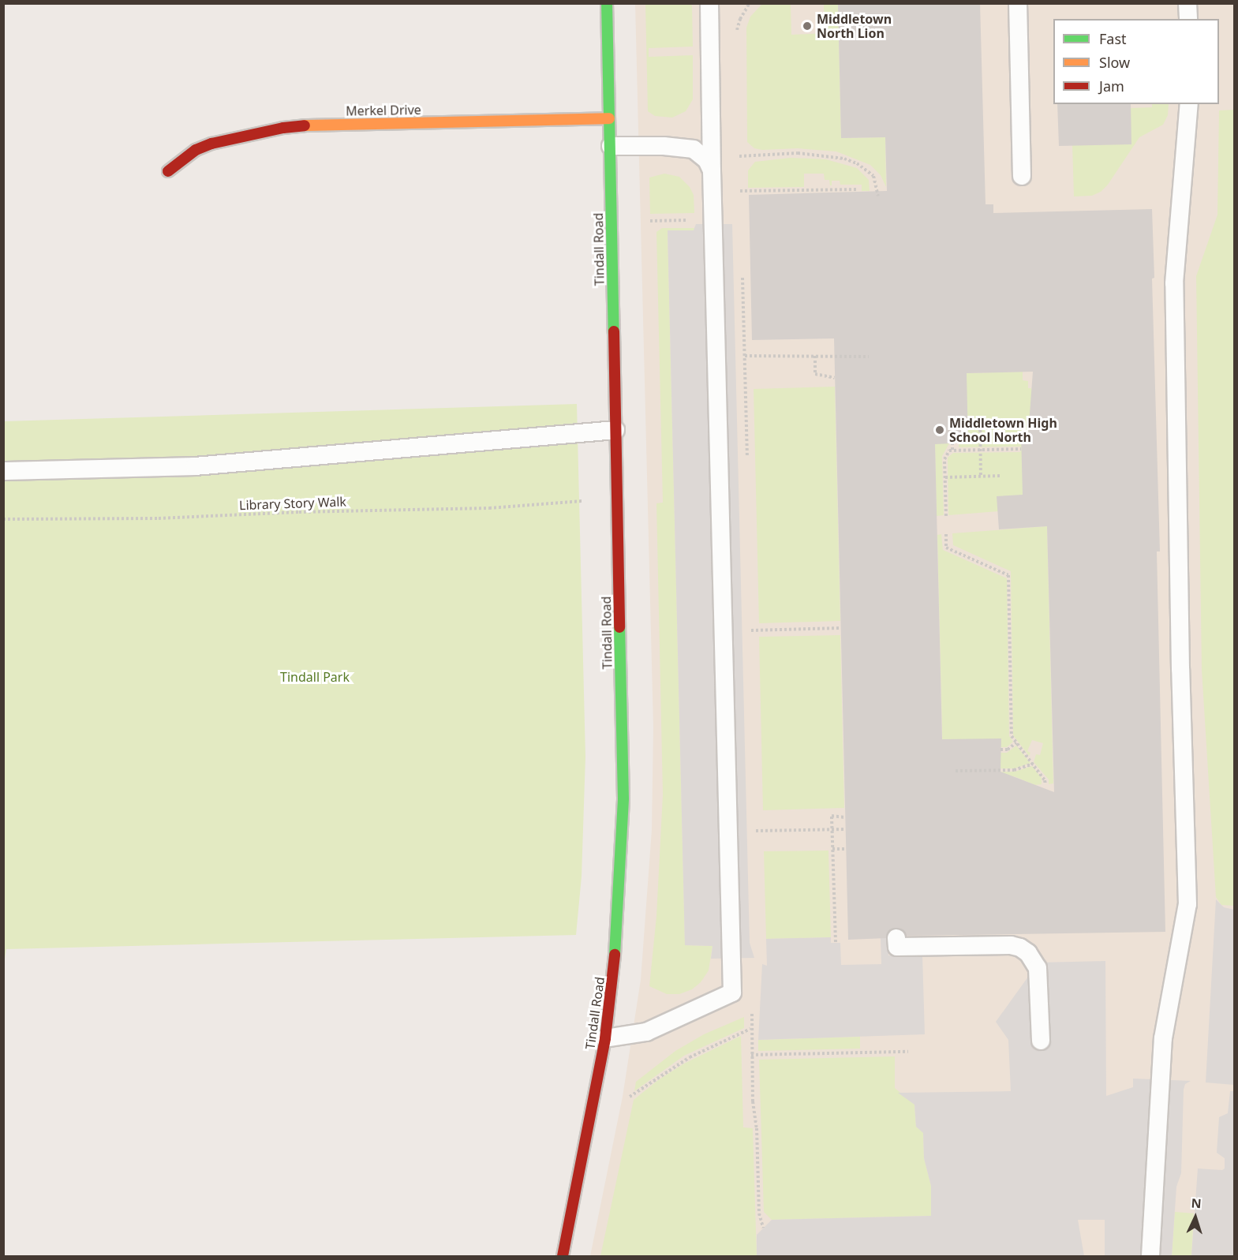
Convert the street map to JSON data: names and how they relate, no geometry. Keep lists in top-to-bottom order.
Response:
{
  "streets": {
    "street": ["Merkel Drive", "Tindall Road"],
    "path": ["Library Story Walk"]
  },
  "crossings": [
    ["Merkel Drive", "Tindall Road"]
  ],
  "parks": ["Tindall Park"],
  "places": ["Middletown North Lion", "Middletown High School North"],
  "legend": ["Fast", "Slow", "Jam"],
  "north": "top"
}
